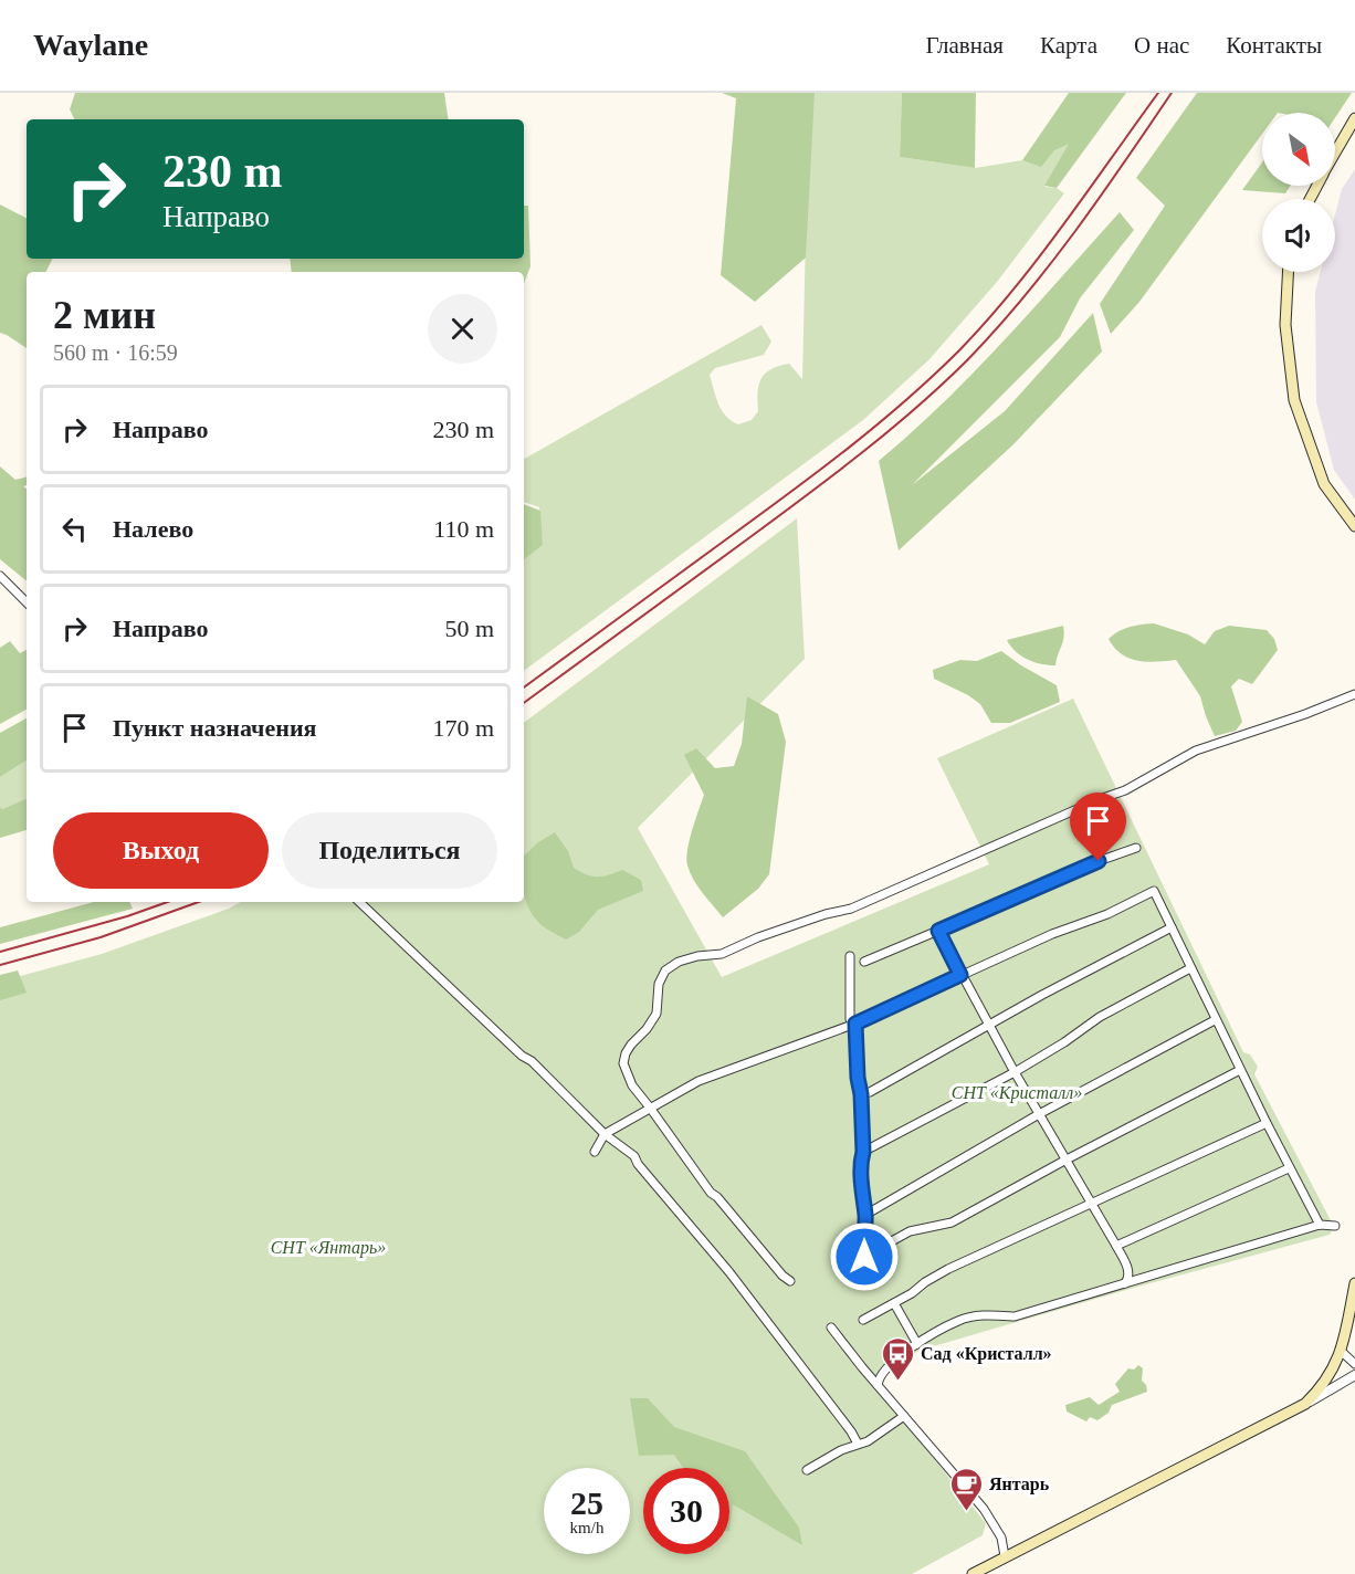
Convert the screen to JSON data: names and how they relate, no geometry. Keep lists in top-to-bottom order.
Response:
{
  "parks": ["СНТ «Кристалл»", "СНТ «Янтарь»"],
  "places": {
    "bus stop": ["Сад «Кристалл»"],
    "cafe": ["Янтарь"]
  },
  "north": "bottom right",
  "page": {
    "header": "Waylane",
    "nav": [
      "Главная",
      "Карта",
      "О нас",
      "Контакты"
    ],
    "turn": ["230 m", "Направо"],
    "heading": ["2 мин", "560 m · 16:59"],
    "list": [
      {
        "name": "Направо",
        "value": "230 m"
      },
      {
        "name": "Налево",
        "value": "110 m"
      },
      {
        "name": "Направо",
        "value": "50 m"
      },
      {
        "name": "Пункт назначения",
        "value": "170 m"
      }
    ],
    "buttons": ["Выход", "Поделиться"],
    "speed": "25 km/h",
    "limit": "30"
  }
}
